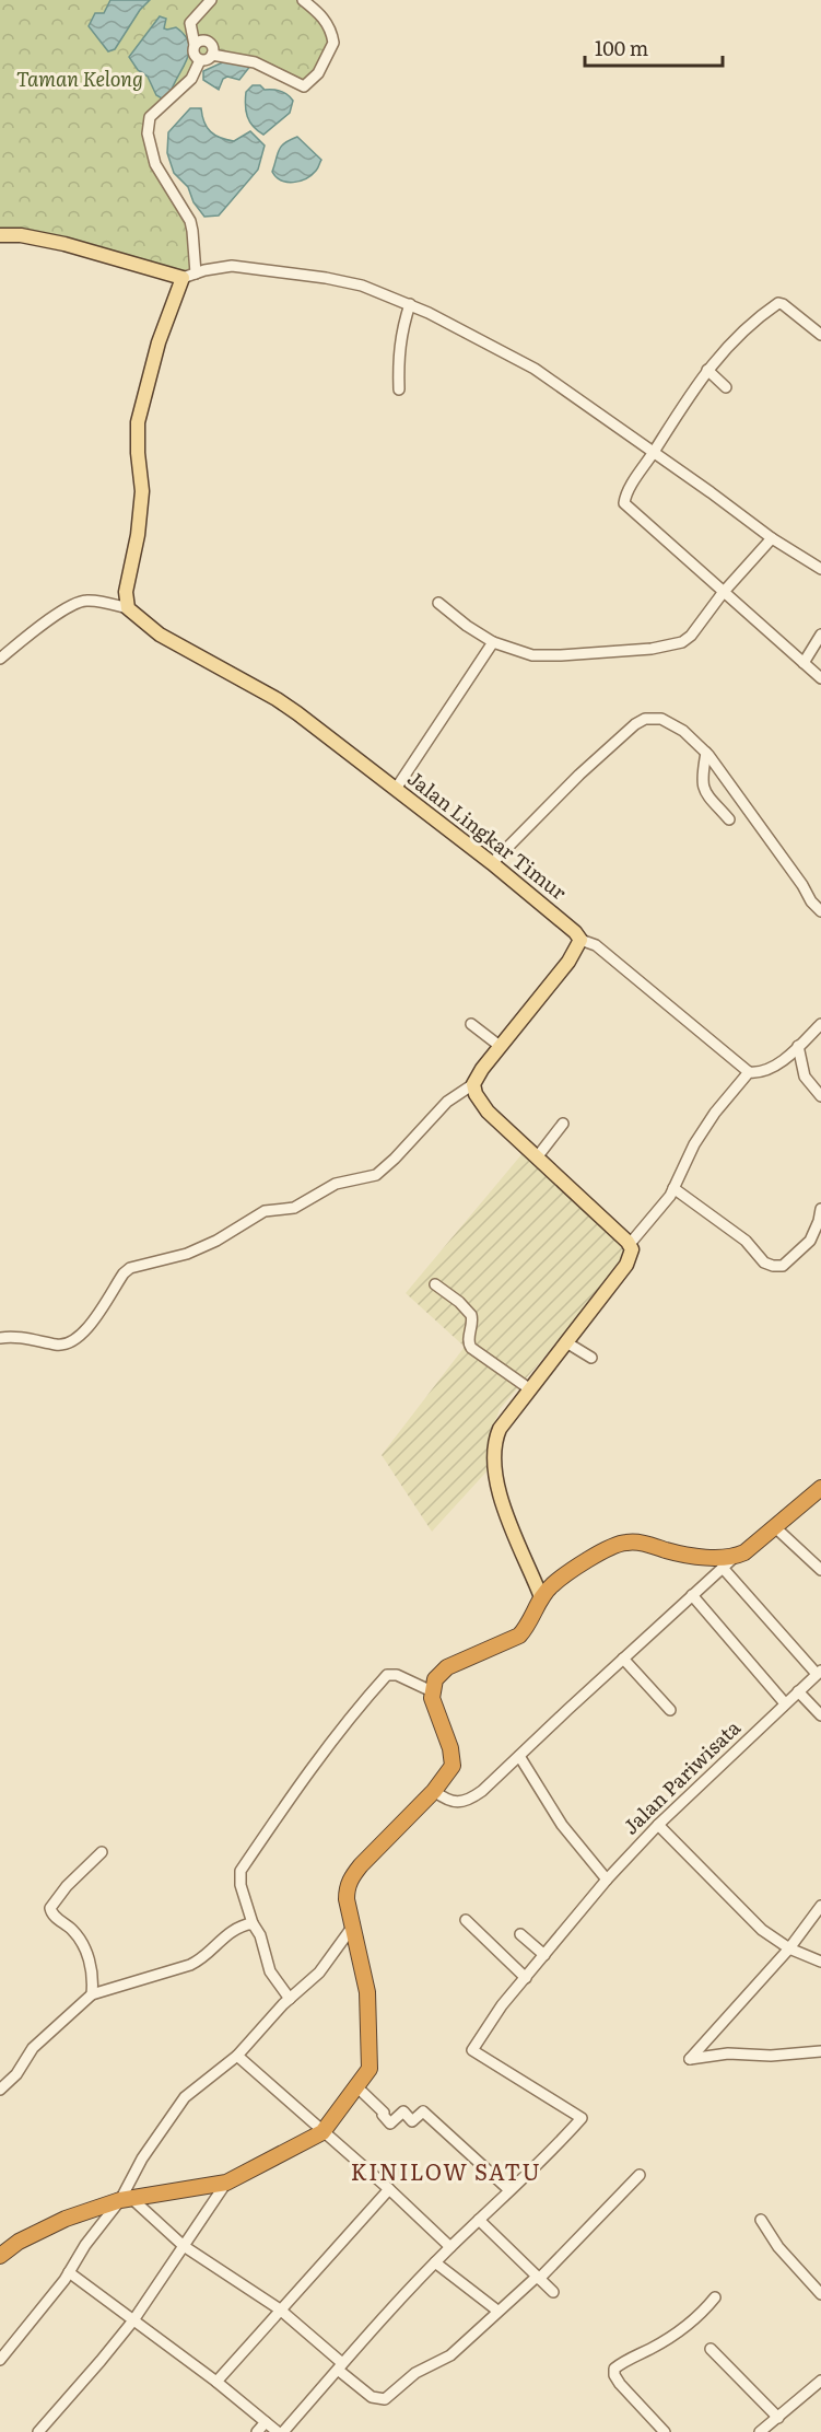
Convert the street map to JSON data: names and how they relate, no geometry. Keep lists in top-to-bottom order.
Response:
{
  "streets": {
    "main road": ["Jalan Lingkar Timur"],
    "street": ["Jalan Pariwisata"]
  },
  "districts": ["KINILOW SATU"],
  "parks": ["Taman Kelong"],
  "scale_bar": "100 m"
}
